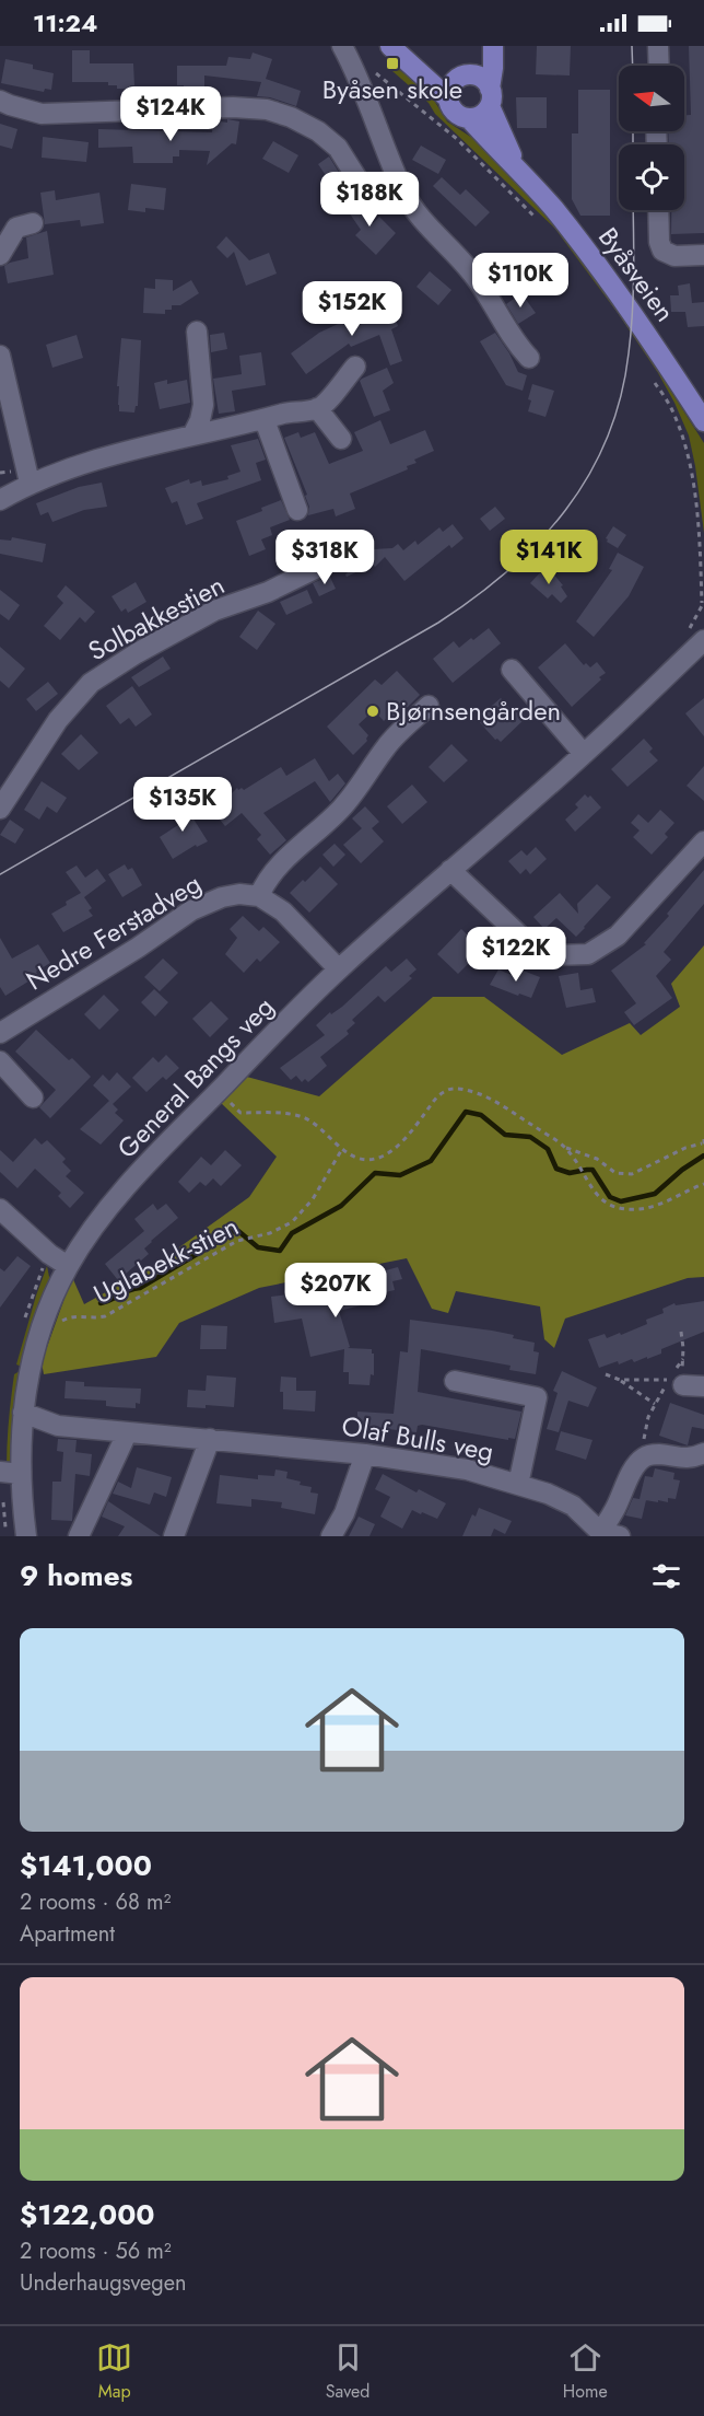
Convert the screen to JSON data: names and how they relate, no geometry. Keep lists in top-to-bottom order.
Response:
{
  "streets": {
    "main road": ["Byåsveien"],
    "street": [
      "Solbakkestien",
      "Nedre Ferstadveg",
      "General Bangs veg",
      "Olaf Bulls veg"
    ],
    "path": ["Uglabekk-stien"]
  },
  "crossings": [
    ["General Bangs veg", "Olaf Bulls veg"]
  ],
  "places": {
    "transit": ["Byåsen skole"],
    "other": ["Bjørnsengården"]
  },
  "north": "left",
  "page": {
    "status": "11:24",
    "price": [
      "$124K",
      "$188K",
      "$110K",
      "$152K",
      "$318K",
      "$141K",
      "$135K",
      "$122K",
      "$207K"
    ],
    "heading": "9 homes",
    "list": [
      {
        "name": "$141,000",
        "note": "2 rooms · 68 m² · Apartment"
      },
      {
        "name": "$122,000",
        "note": "2 rooms · 56 m² · Underhaugsvegen"
      }
    ],
    "tabs": ["Map", "Saved", "Home"]
  }
}
